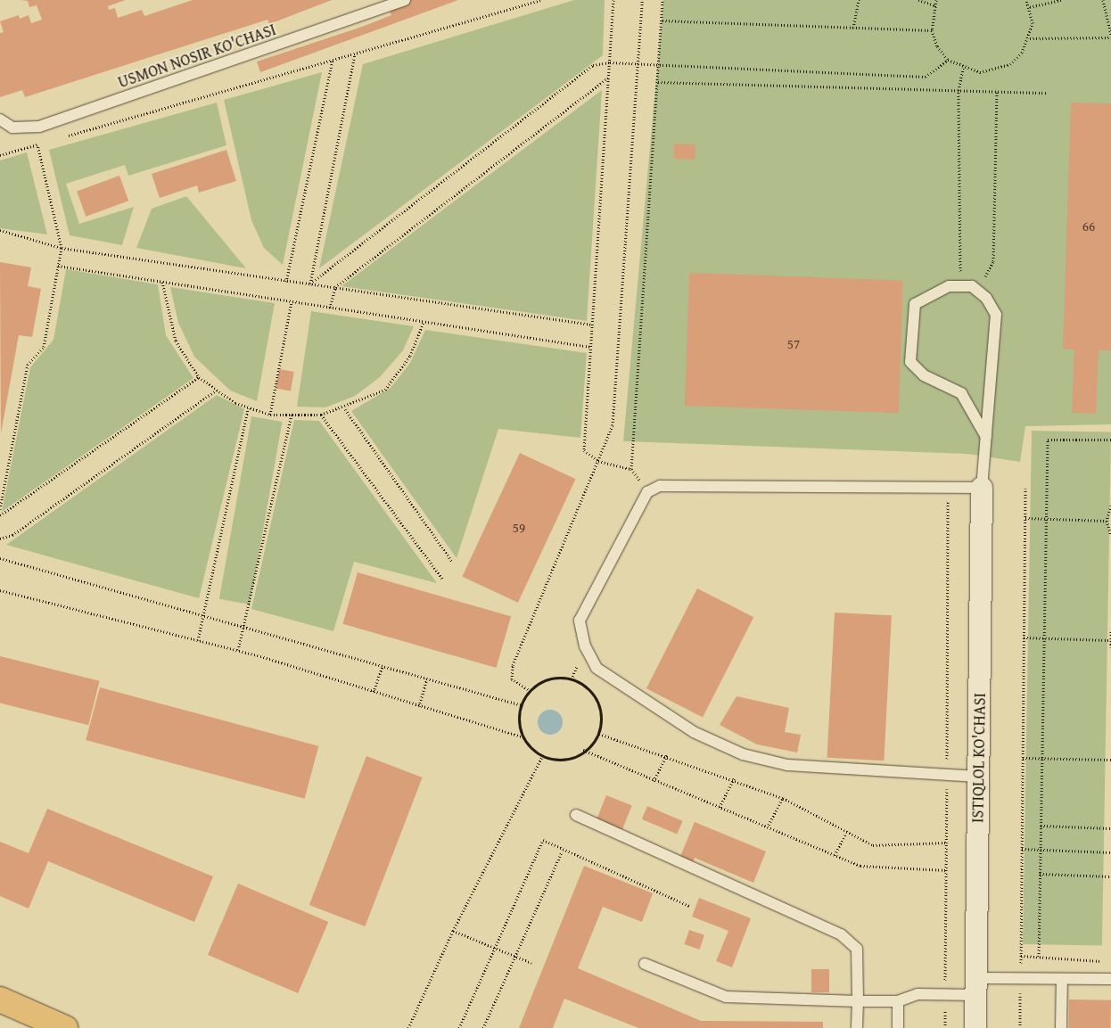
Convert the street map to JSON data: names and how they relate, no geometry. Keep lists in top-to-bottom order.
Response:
{
  "streets": {
    "street": ["ISTIQLOL KO'CHASI"],
    "lane": ["USMON NOSIR KO'CHASI"]
  },
  "house_numbers": ["66", "57", "59"]
}
